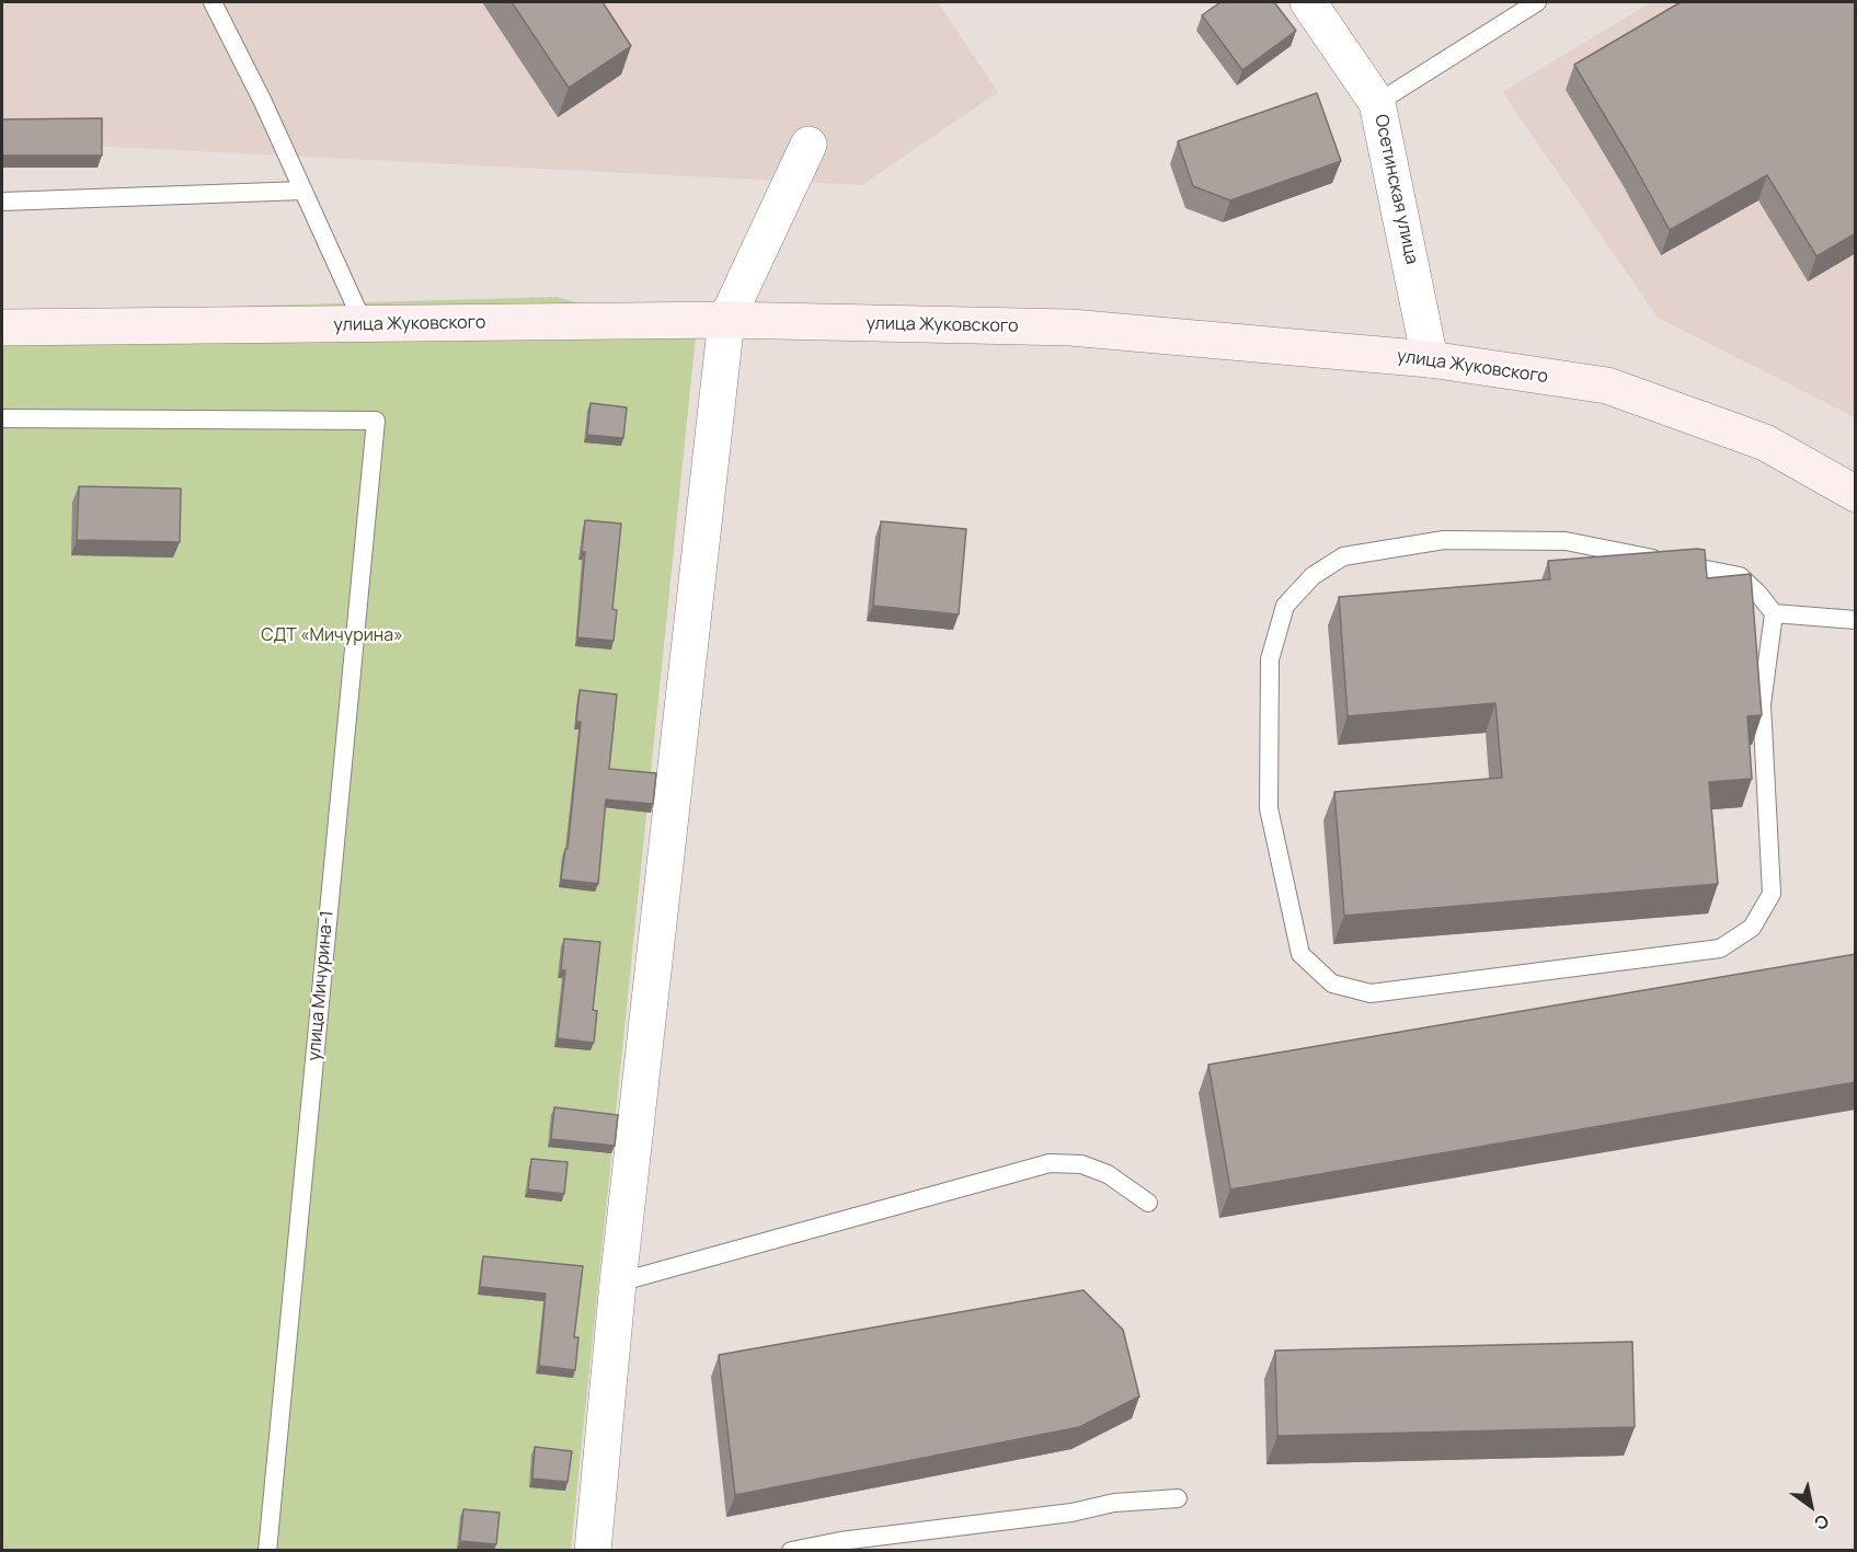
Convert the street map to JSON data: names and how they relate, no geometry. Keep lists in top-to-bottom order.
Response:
{
  "streets": {
    "main road": ["улица Жуковского"],
    "street": ["Осетинская улица"],
    "lane": ["улица Мичурина-1"]
  },
  "crossings": [
    ["Осетинская улица", "улица Жуковского"]
  ],
  "parks": ["СДТ «Мичурина»"],
  "north": "bottom right"
}
